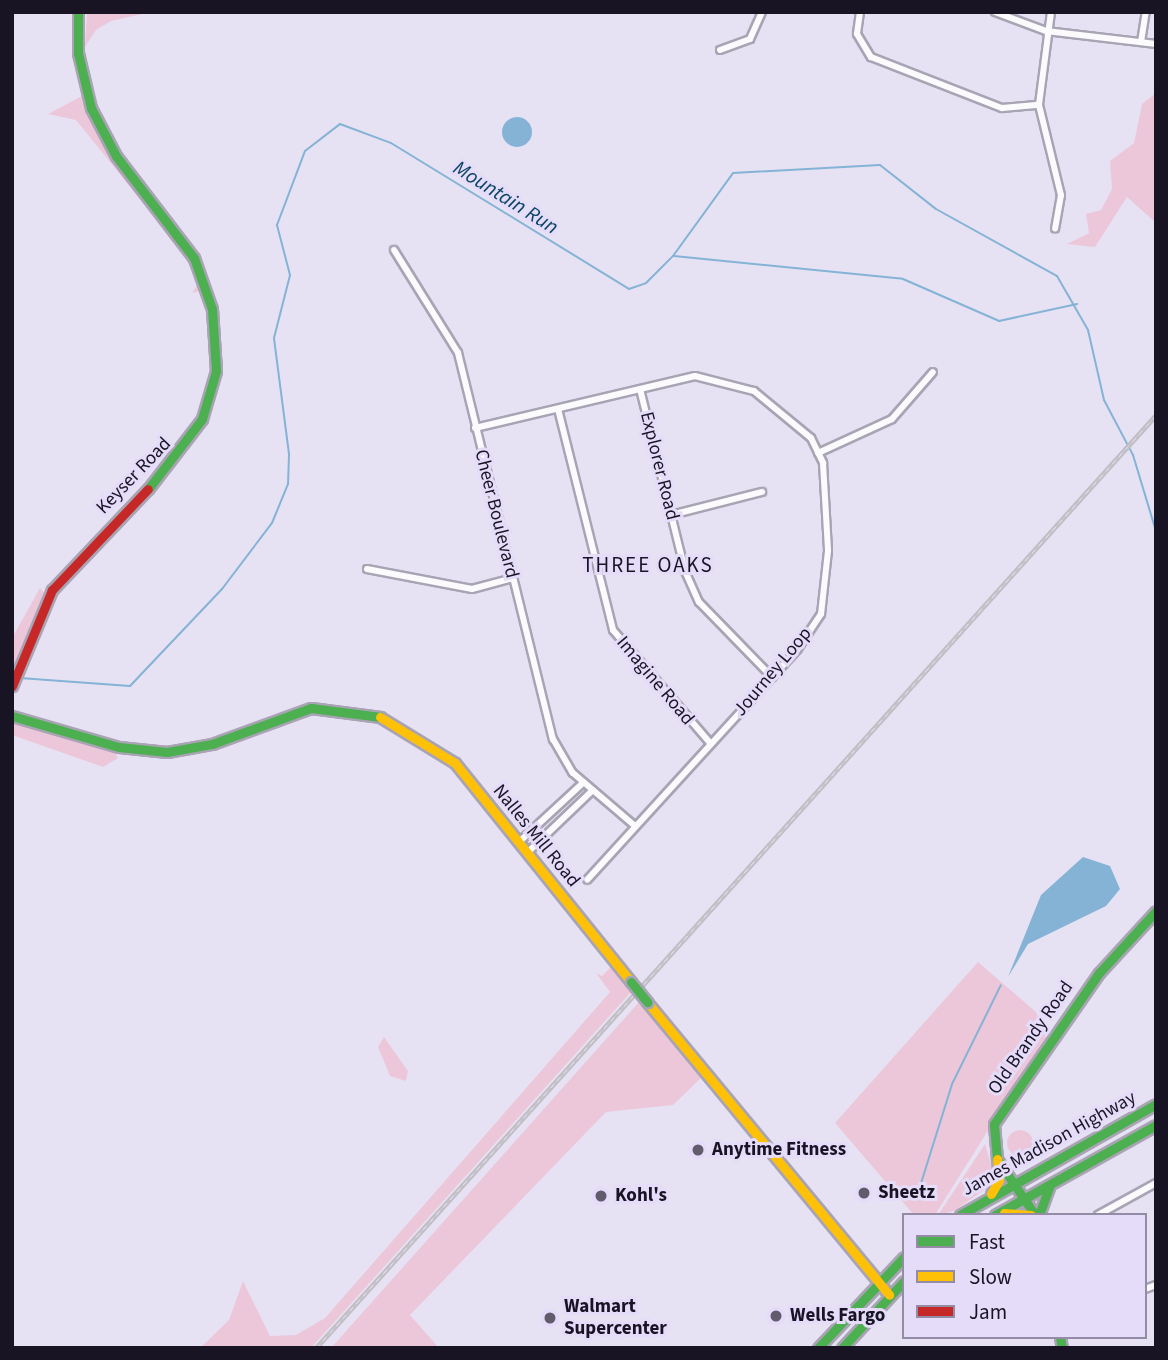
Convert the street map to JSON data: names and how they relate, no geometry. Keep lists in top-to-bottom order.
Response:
{
  "streets": {
    "street": [
      "Explorer Road",
      "Keyser Road",
      "Cheer Boulevard",
      "Journey Loop",
      "Imagine Road",
      "Nalles Mill Road",
      "Old Brandy Road",
      "James Madison Highway"
    ]
  },
  "crossings": [
    ["Explorer Road", "Journey Loop"],
    ["Cheer Boulevard", "Journey Loop"],
    ["Journey Loop", "Imagine Road"],
    ["Old Brandy Road", "James Madison Highway"]
  ],
  "districts": ["THREE OAKS"],
  "water": ["Mountain Run"],
  "places": [
    "Anytime Fitness",
    "Sheetz",
    "Kohl's",
    "Wells Fargo",
    "Walmart Supercenter"
  ],
  "legend": ["Fast", "Slow", "Jam"]
}
